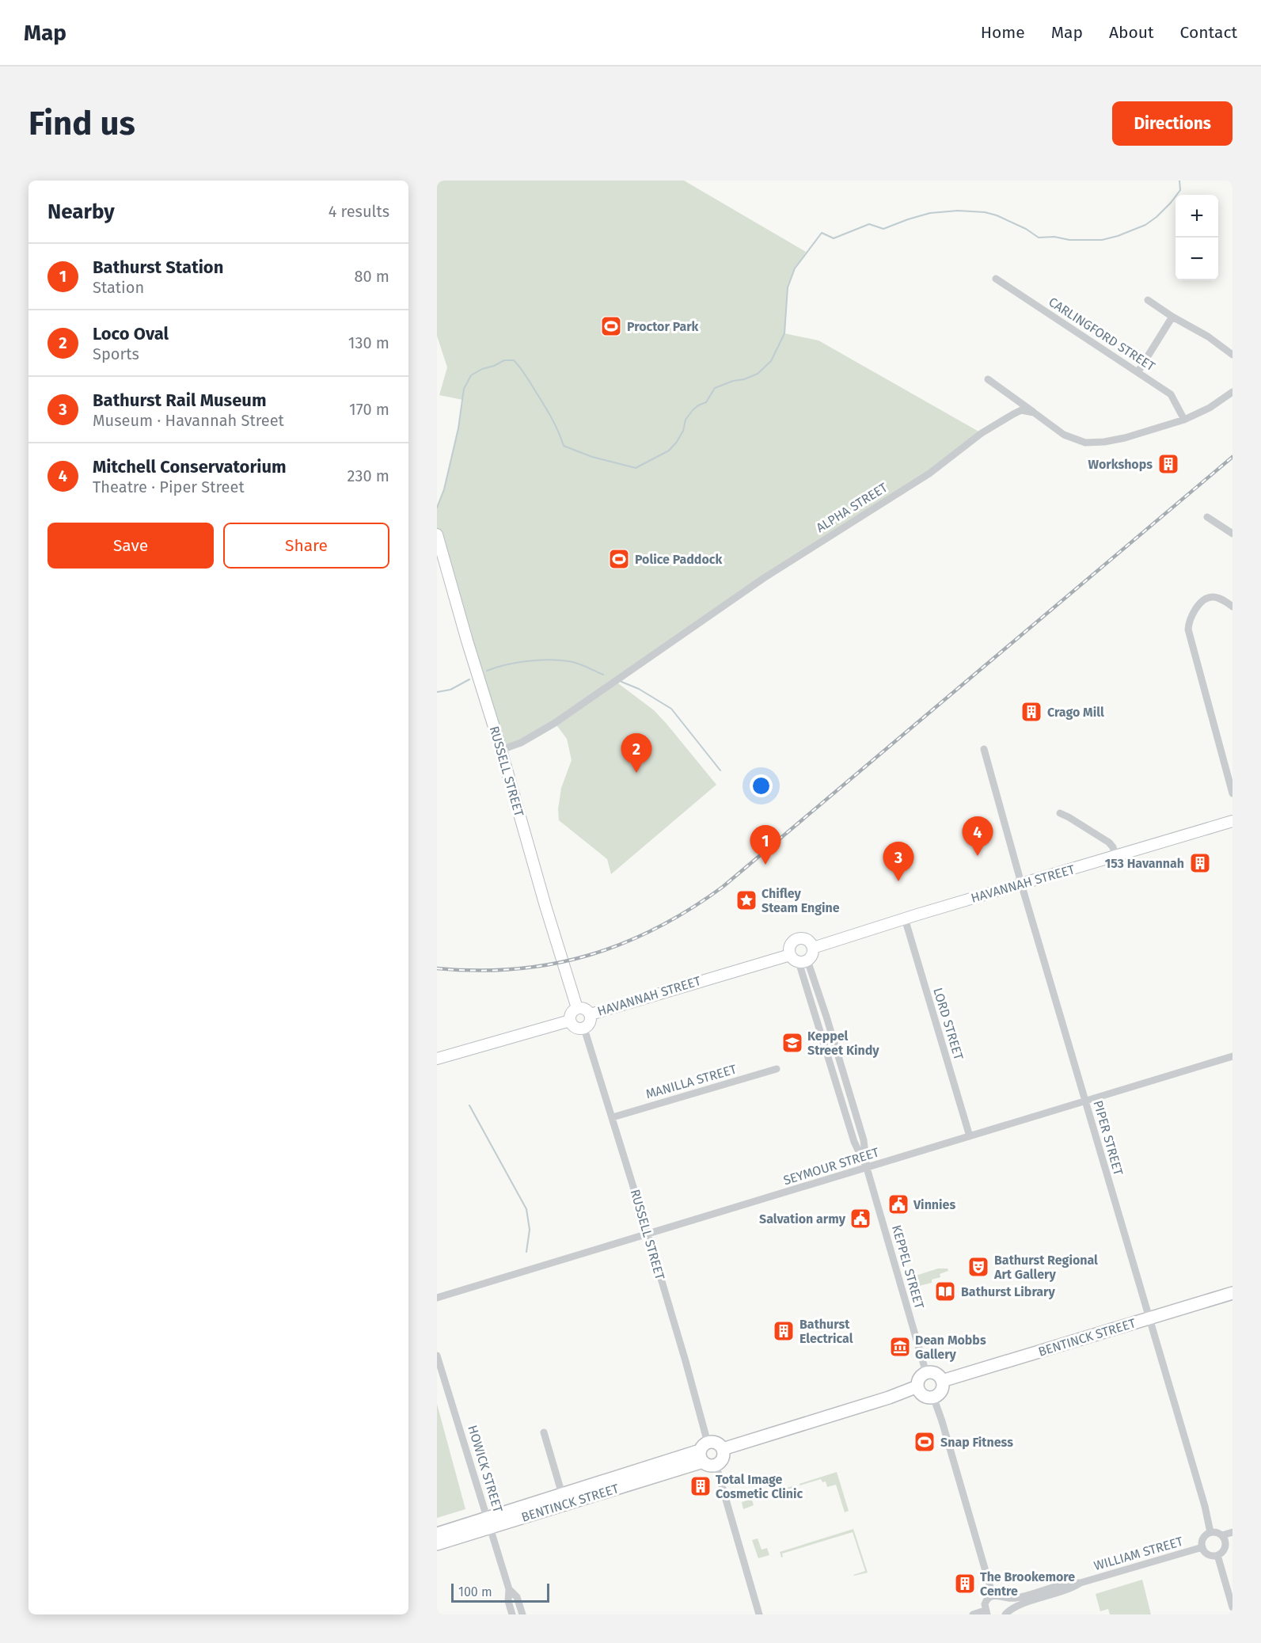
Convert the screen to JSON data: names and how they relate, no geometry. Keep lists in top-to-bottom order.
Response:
{
  "streets": {
    "main road": ["BENTINCK STREET"],
    "street": [
      "CARLINGFORD STREET",
      "ALPHA STREET",
      "RUSSELL STREET",
      "HAVANNAH STREET",
      "LORD STREET",
      "MANILLA STREET",
      "PIPER STREET",
      "SEYMOUR STREET",
      "KEPPEL STREET",
      "HOWICK STREET",
      "WILLIAM STREET"
    ]
  },
  "crossings": [
    ["ALPHA STREET", "RUSSELL STREET"],
    ["RUSSELL STREET", "HAVANNAH STREET"],
    ["RUSSELL STREET", "MANILLA STREET"],
    ["RUSSELL STREET", "SEYMOUR STREET"],
    ["RUSSELL STREET", "BENTINCK STREET"],
    ["HAVANNAH STREET", "LORD STREET"],
    ["HAVANNAH STREET", "PIPER STREET"],
    ["HAVANNAH STREET", "KEPPEL STREET"],
    ["LORD STREET", "SEYMOUR STREET"],
    ["PIPER STREET", "SEYMOUR STREET"],
    ["PIPER STREET", "BENTINCK STREET"],
    ["PIPER STREET", "WILLIAM STREET"],
    ["SEYMOUR STREET", "KEPPEL STREET"],
    ["KEPPEL STREET", "BENTINCK STREET"],
    ["BENTINCK STREET", "HOWICK STREET"]
  ],
  "places": {
    "sports": ["Proctor Park", "Police Paddock", "Snap Fitness"],
    "building": [
      "Workshops",
      "Crago Mill",
      "153 Havannah",
      "Bathurst Electrical",
      "Total Image Cosmetic Clinic",
      "The Brookemore Centre"
    ],
    "place": ["Chifley Steam Engine"],
    "school or university": ["Keppel Street Kindy"],
    "public building": ["Vinnies", "Salvation army"],
    "theatre": ["Bathurst Regional Art Gallery"],
    "library": ["Bathurst Library"],
    "museum": ["Dean Mobbs Gallery"]
  },
  "scale_bar": "100 m",
  "page": {
    "header": "Map",
    "nav": [
      "Home",
      "Map",
      "About",
      "Contact"
    ],
    "buttons": [
      "Directions",
      ["Save", "Share"]
    ],
    "title": "Find us",
    "heading": ["Nearby", "4 results"],
    "map_buttons": ["+", "−"],
    "list": [
      {
        "mark": "1",
        "name": "Bathurst Station",
        "note": "Station",
        "value": "80 m"
      },
      {
        "mark": "2",
        "name": "Loco Oval",
        "note": "Sports",
        "value": "130 m"
      },
      {
        "mark": "3",
        "name": "Bathurst Rail Museum",
        "note": "Museum · Havannah Street",
        "value": "170 m"
      },
      {
        "mark": "4",
        "name": "Mitchell Conservatorium",
        "note": "Theatre · Piper Street",
        "value": "230 m"
      }
    ],
    "pins": [
      "2",
      "4",
      "1",
      "3"
    ],
    "scale": "100 m"
  }
}
